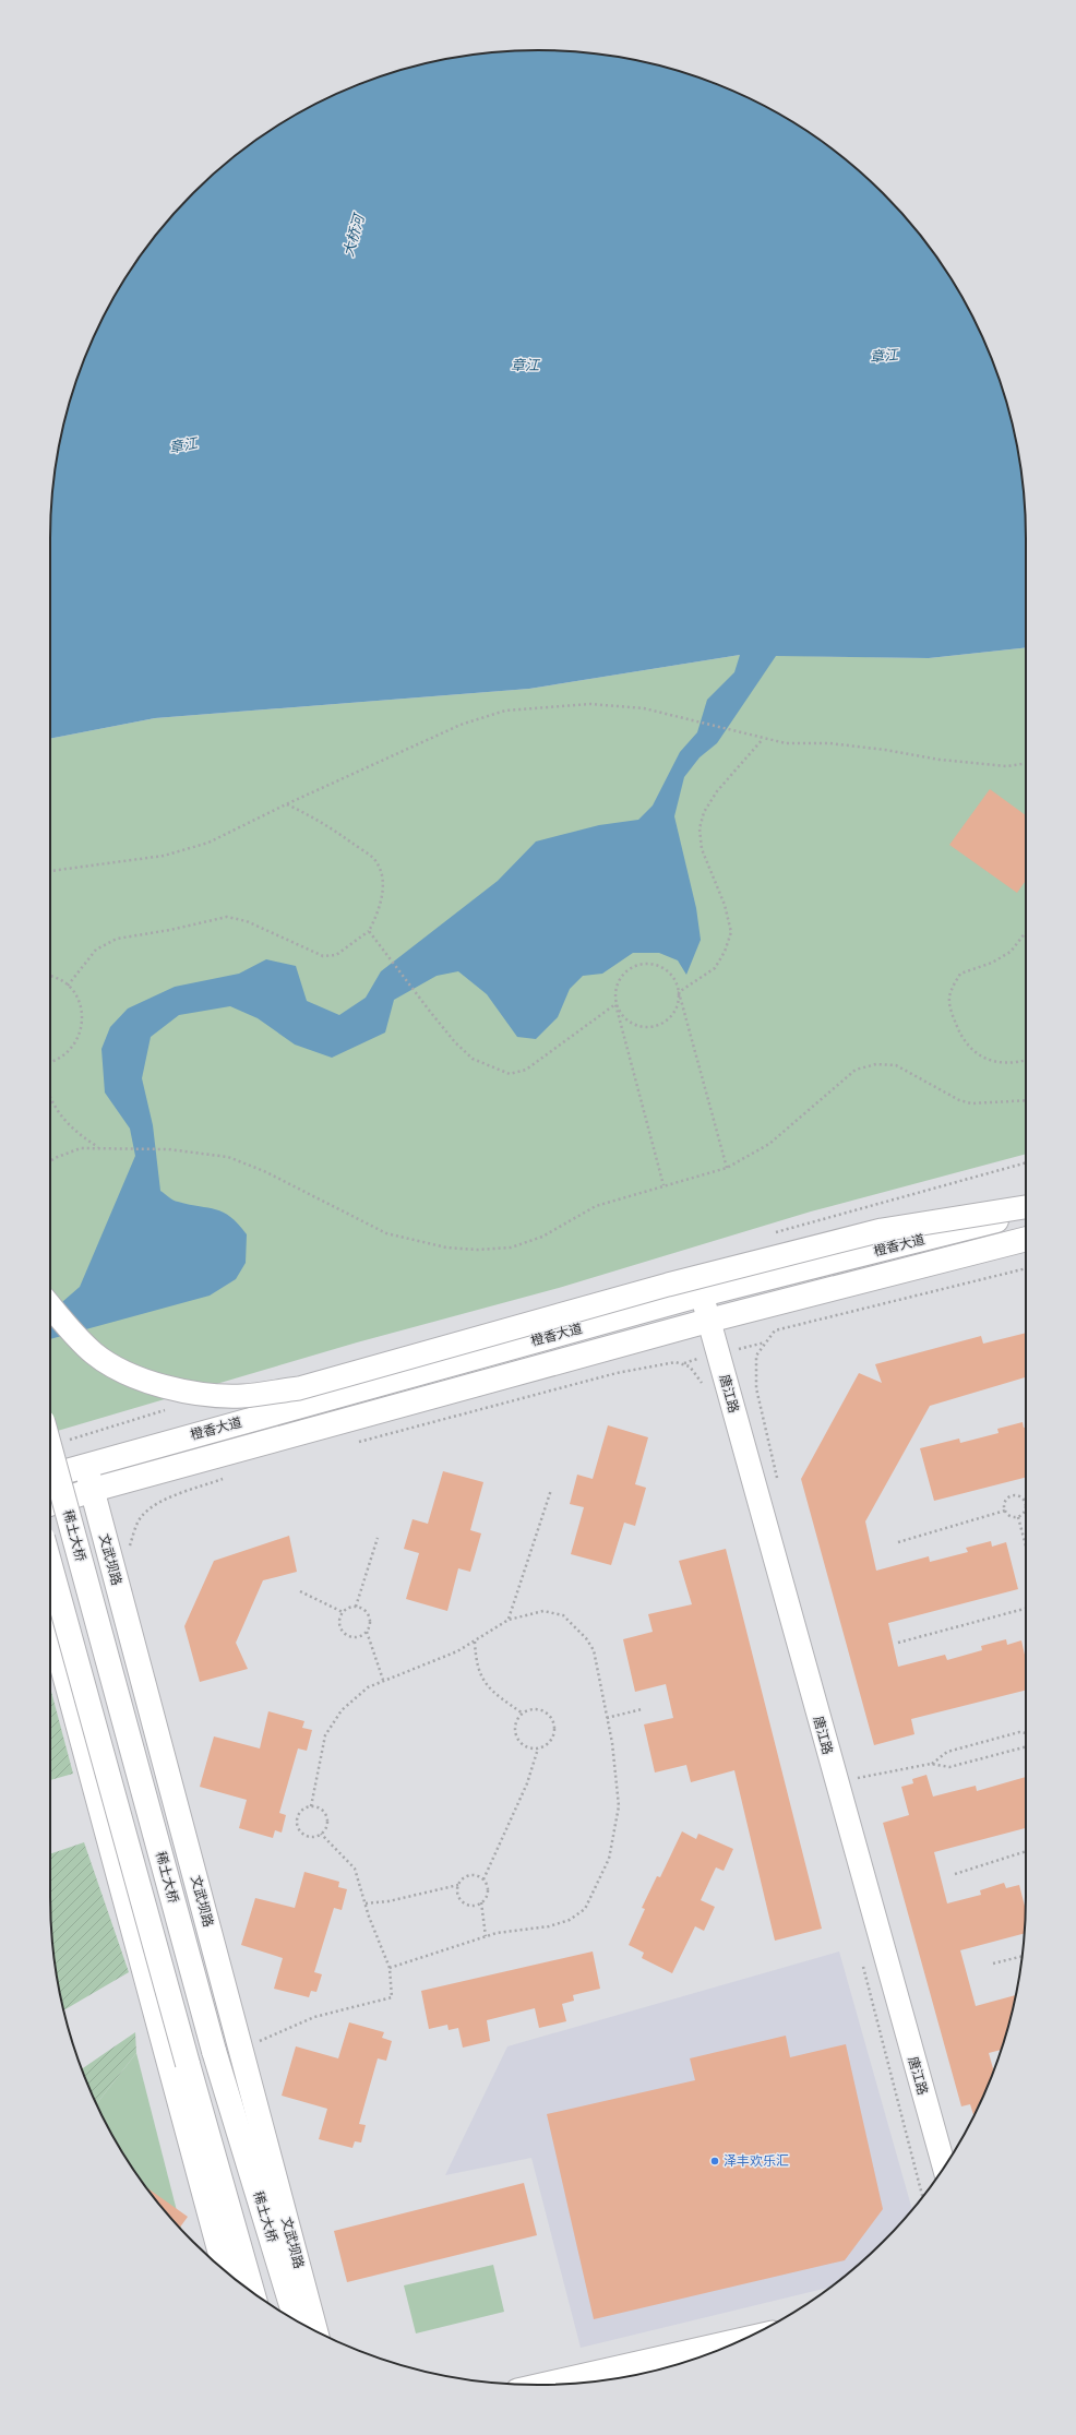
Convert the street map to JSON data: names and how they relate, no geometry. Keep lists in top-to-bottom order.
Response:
{
  "streets": {
    "main road": ["橙香大道", "稀土大桥", "文武坝路"],
    "street": ["唐江路"]
  },
  "crossings": [
    ["橙香大道", "唐江路"],
    ["橙香大道", "文武坝路"]
  ],
  "water": ["大桥河", "章江"],
  "places": ["泽丰欢乐汇"]
}
